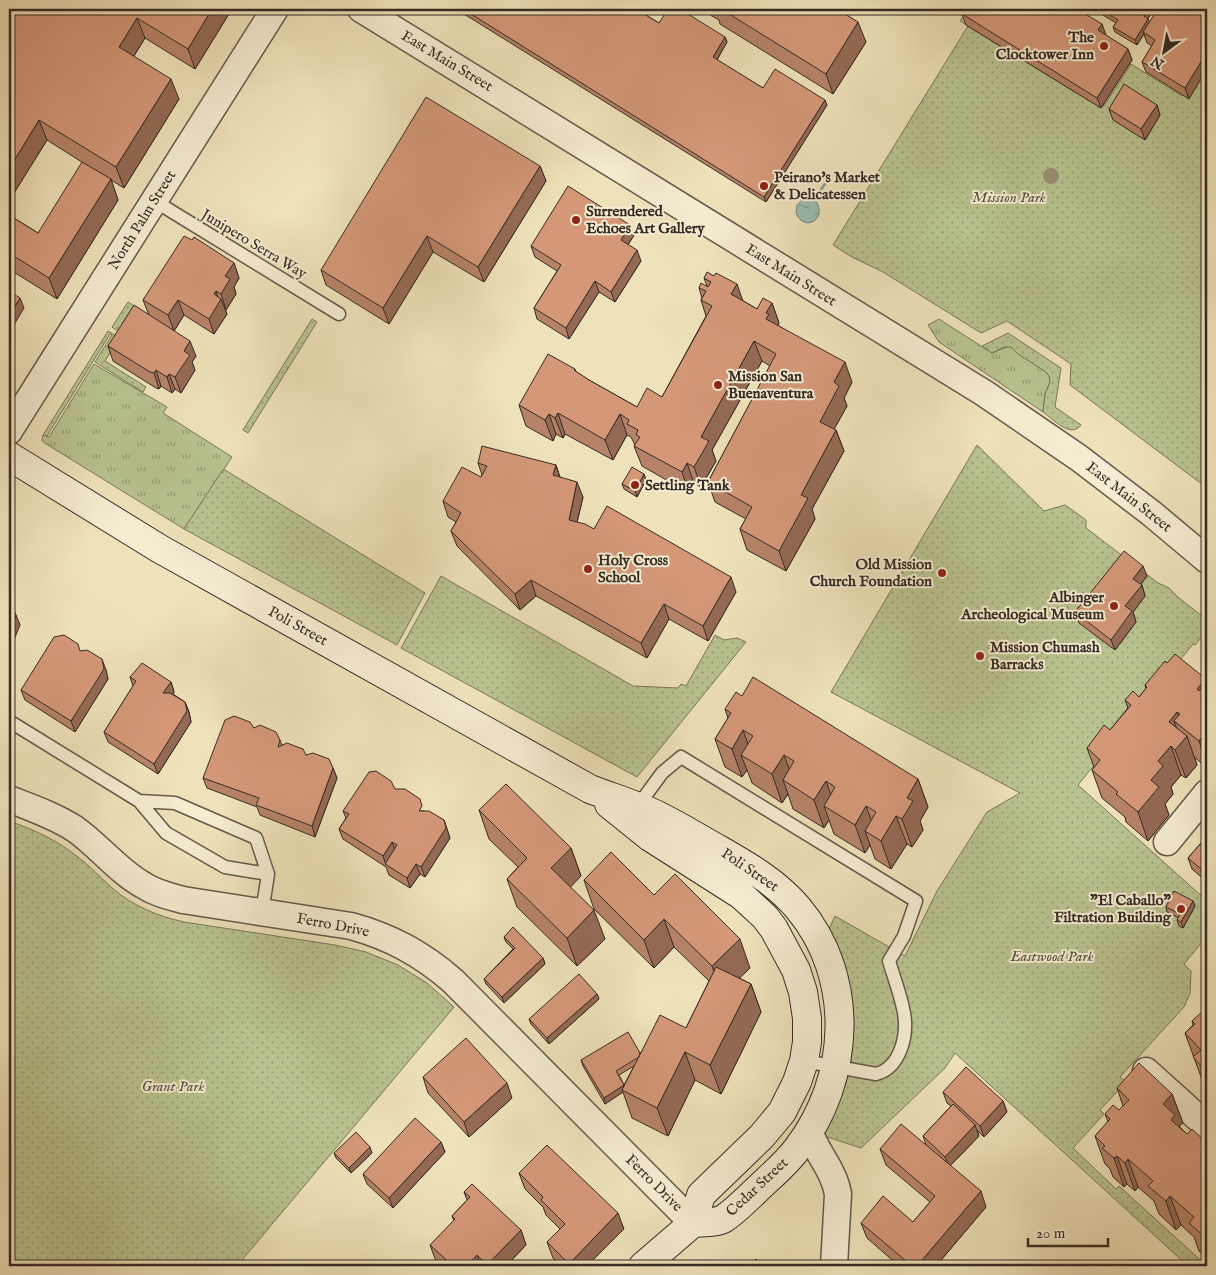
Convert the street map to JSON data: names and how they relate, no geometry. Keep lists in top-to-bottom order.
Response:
{
  "streets": {
    "main road": ["Poli Street", "Cedar Street"],
    "street": ["East Main Street", "North Palm Street", "Ferro Drive"],
    "lane": ["Junipero Serra Way"]
  },
  "crossings": [
    ["North Palm Street", "Junipero Serra Way"],
    ["Poli Street", "Ferro Drive"],
    ["Poli Street", "Cedar Street"],
    ["Ferro Drive", "Cedar Street"]
  ],
  "parks": ["Mission Park", "Eastwood Park", "Grant Park"],
  "places": [
    "The Clocktower Inn",
    "Peirano's Market & Delicatessen",
    "Surrendered Echoes Art Gallery",
    "Mission San Buenaventura",
    "Settling Tank",
    "Holy Cross School",
    "Old Mission Church Foundation",
    "Albinger Archeological Museum",
    "Mission Chumash Barracks",
    "\"El Caballo\" Filtration Building"
  ],
  "scale_bar": "20 m",
  "north": "bottom left"
}
